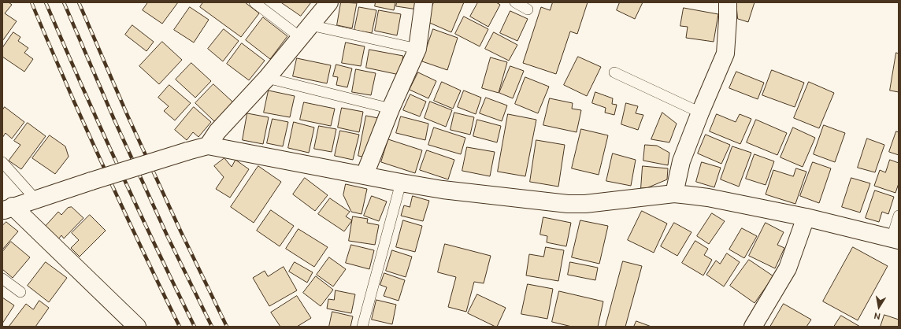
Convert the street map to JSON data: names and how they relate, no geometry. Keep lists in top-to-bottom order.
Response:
{
  "north": "bottom"
}
